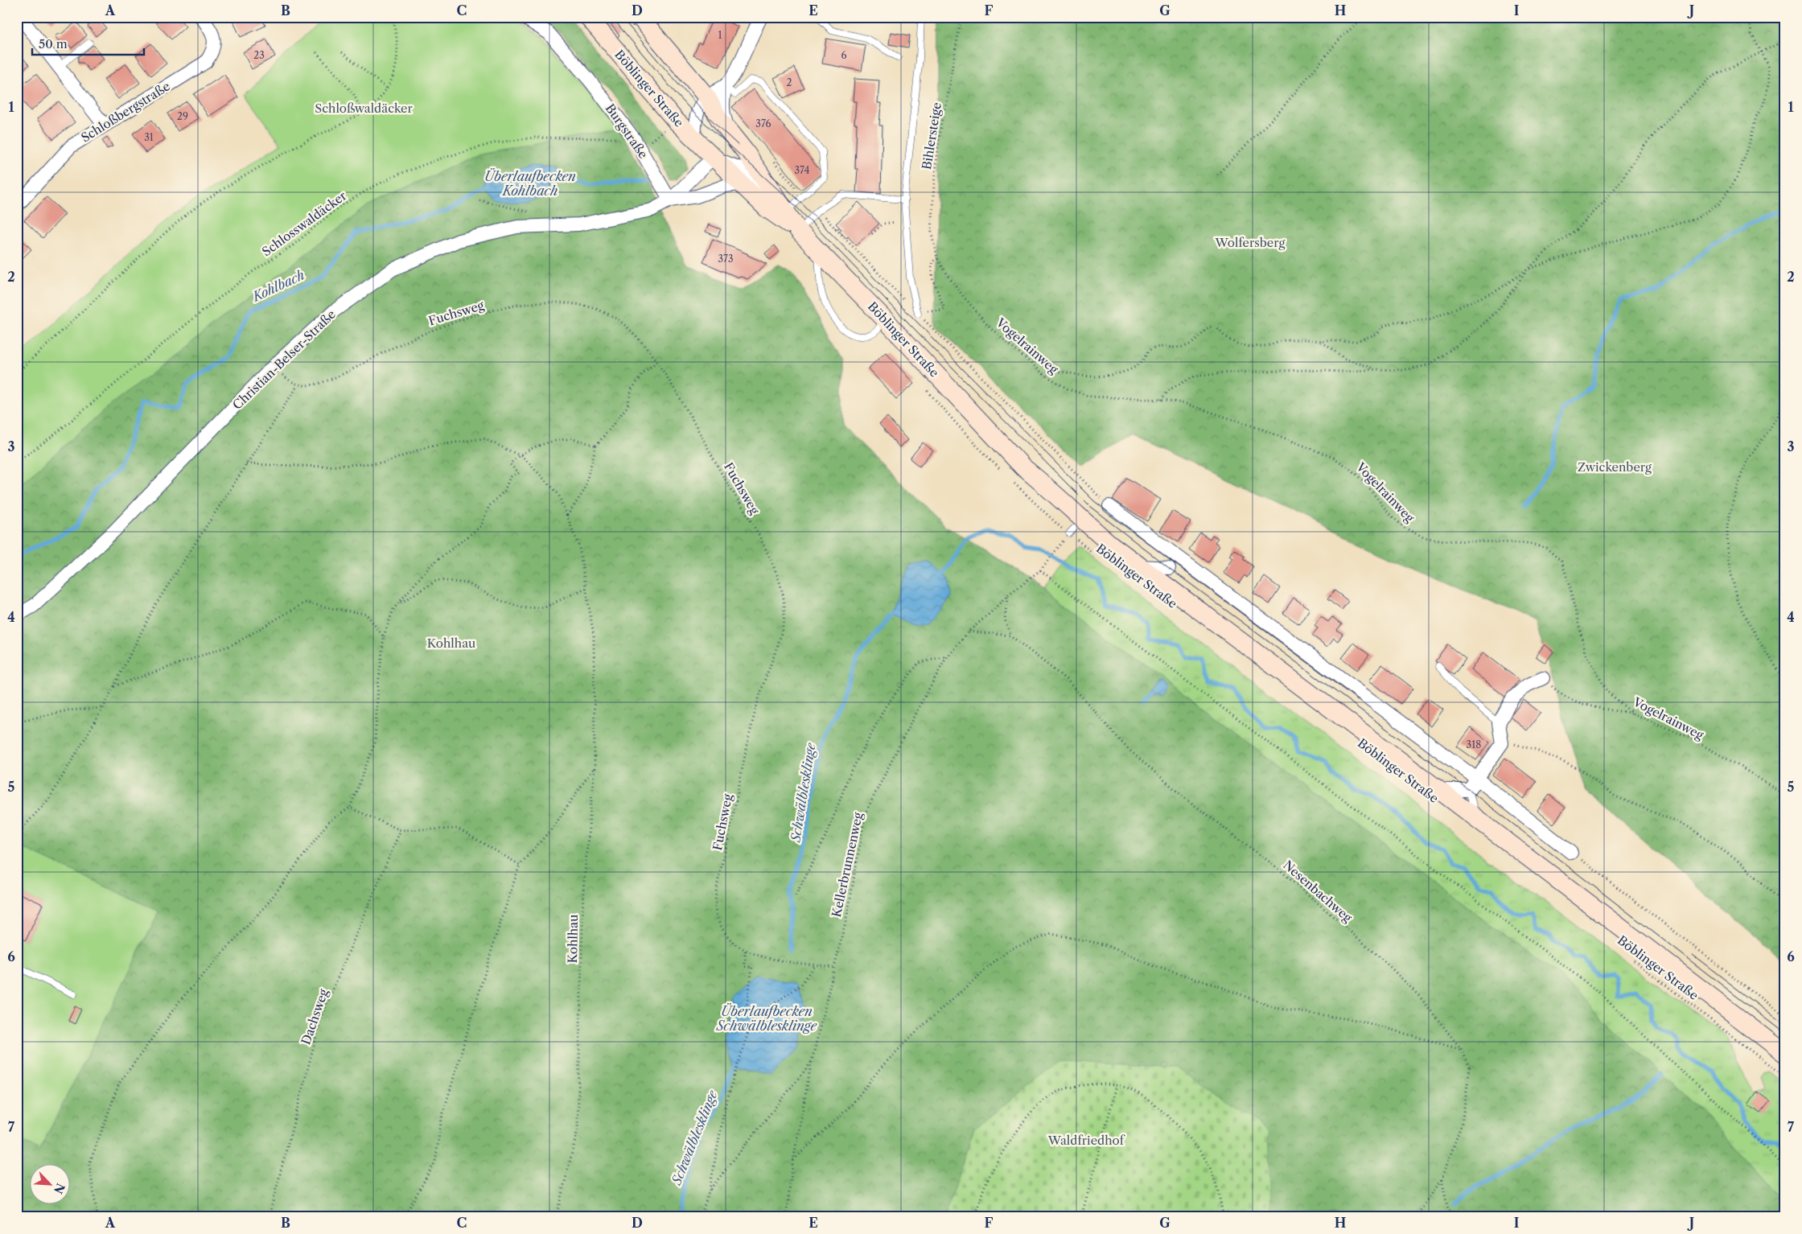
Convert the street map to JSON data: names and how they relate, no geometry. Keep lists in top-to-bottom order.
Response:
{
  "streets": {
    "main road": ["Böblinger Straße"],
    "street": ["Schloßbergstraße", "Burgstraße", "Christian-Belser-Straße"],
    "path": [
      "Bihlersteige",
      "Schlosswaldäcker",
      "Fuchsweg",
      "Vogelrainweg",
      "Kellerbrunnenweg",
      "Nesenbachweg",
      "Kohlhau",
      "Dachsweg"
    ]
  },
  "crossings": [
    ["Böblinger Straße", "Christian-Belser-Straße"],
    ["Burgstraße", "Schlosswaldäcker"],
    ["Burgstraße", "Christian-Belser-Straße"],
    ["Bihlersteige", "Vogelrainweg"],
    ["Fuchsweg", "Kellerbrunnenweg"]
  ],
  "water": [
    "Überlaufbecken Kohlbach",
    "Kohlbach",
    "Schwälblesklinge",
    "Überlaufbecken Schwälblesklinge"
  ],
  "parks": [
    "Schloßwaldäcker",
    "Wolfersberg",
    "Zwickenberg",
    "Kohlhau",
    "Waldfriedhof"
  ],
  "house_numbers": [
    "1",
    "23",
    "6",
    "2",
    "29",
    "376",
    "31",
    "374",
    "373",
    "318"
  ],
  "scale_bar": "50 m",
  "north": "bottom right",
  "grid": {
    "columns": [
      "A",
      "B",
      "C",
      "D",
      "E",
      "F",
      "G",
      "H",
      "I",
      "J"
    ],
    "rows": [
      "1",
      "2",
      "3",
      "4",
      "5",
      "6",
      "7"
    ]
  }
}
